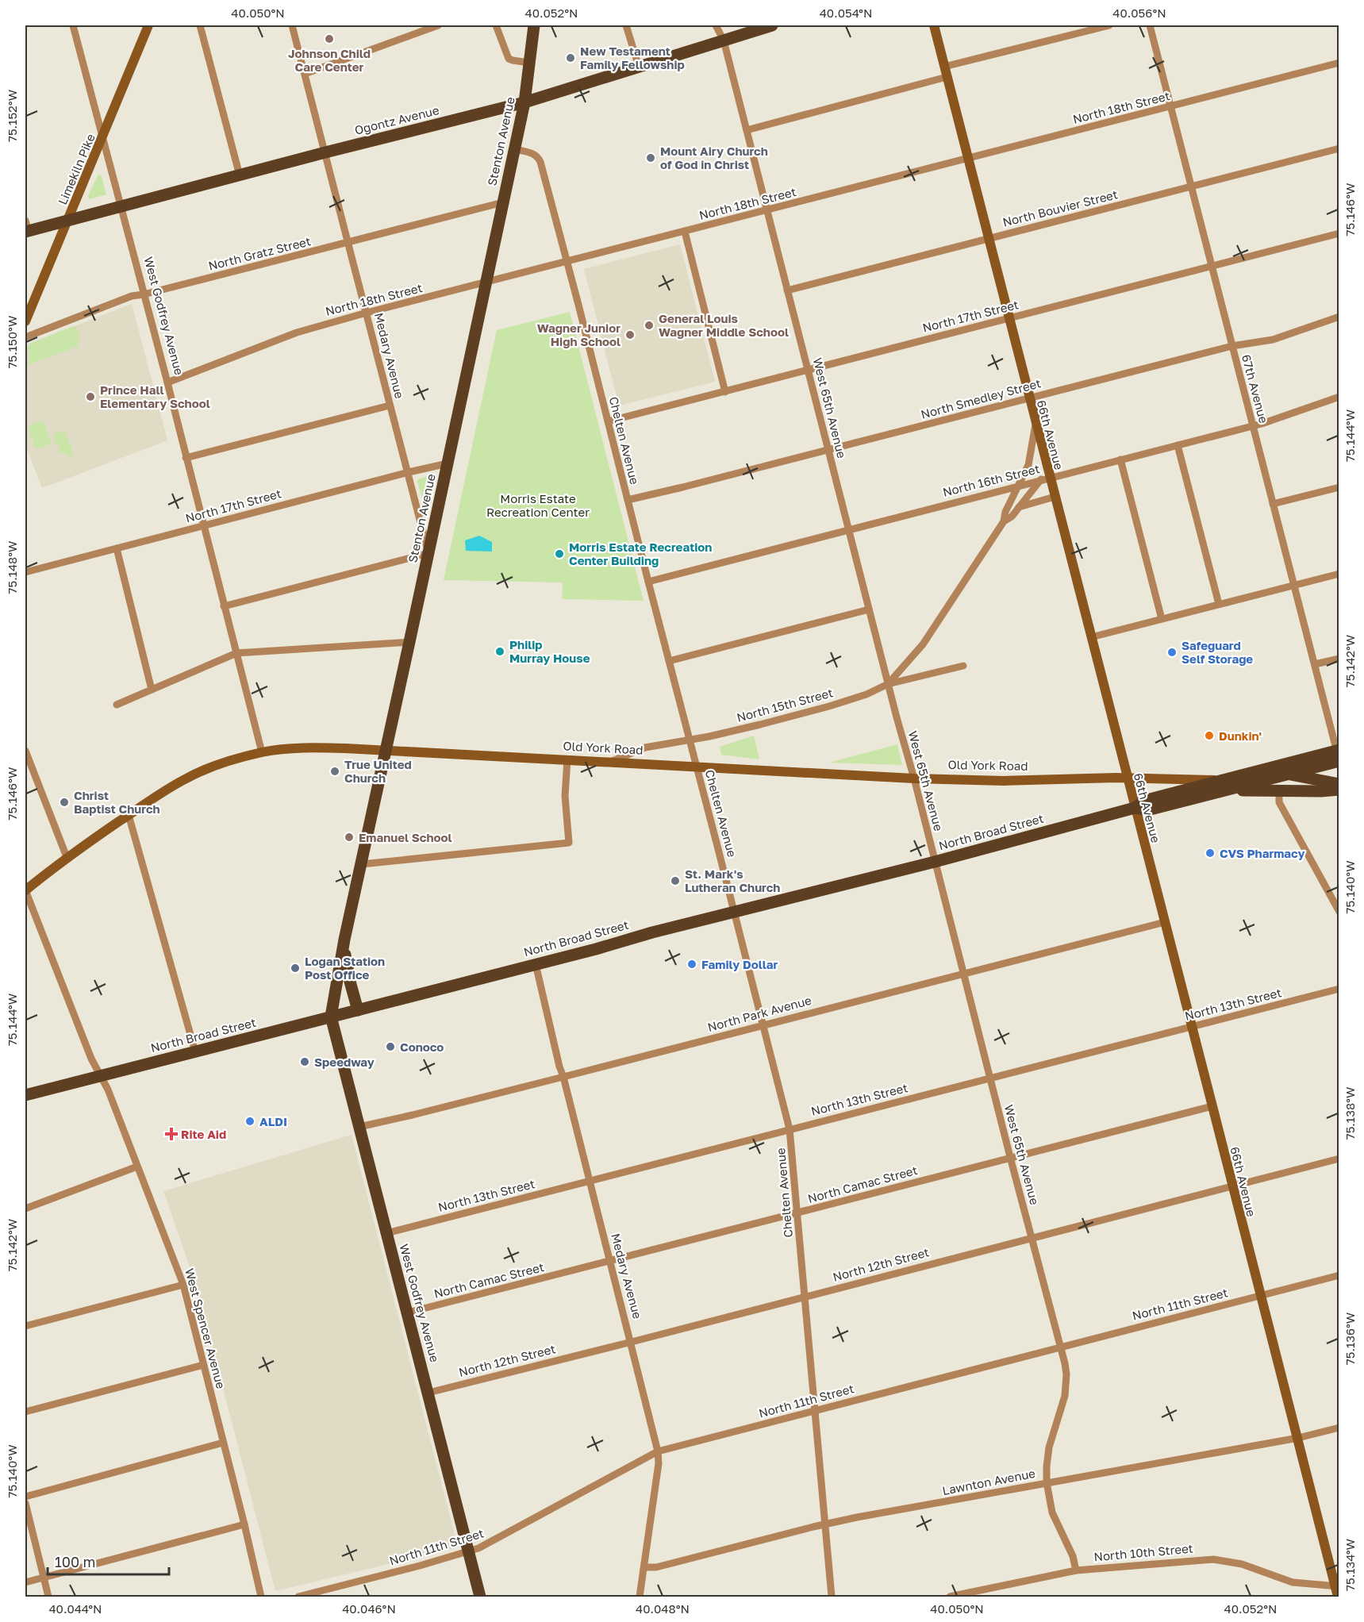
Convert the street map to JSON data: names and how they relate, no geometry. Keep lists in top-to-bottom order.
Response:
{
  "streets": {
    "main road": [
      "Ogontz Avenue",
      "Stenton Avenue",
      "West Godfrey Avenue",
      "North Broad Street"
    ],
    "street": [
      "North 18th Street",
      "Limekiln Pike",
      "North Bouvier Street",
      "North Gratz Street",
      "North 17th Street",
      "Medary Avenue",
      "67th Avenue",
      "North Smedley Street",
      "West 65th Avenue",
      "66th Avenue",
      "Chelten Avenue",
      "North 16th Street",
      "North 15th Street",
      "Old York Road",
      "North 13th Street",
      "North Park Avenue",
      "North Camac Street",
      "North 12th Street",
      "North 11th Street",
      "West Spencer Avenue",
      "Lawnton Avenue",
      "North 10th Street"
    ]
  },
  "crossings": [
    ["North 18th Street", "Stenton Avenue"],
    ["North 18th Street", "West Godfrey Avenue"],
    ["North 18th Street", "Medary Avenue"],
    ["North 18th Street", "67th Avenue"],
    ["North 18th Street", "West 65th Avenue"],
    ["North 18th Street", "66th Avenue"],
    ["North 18th Street", "Chelten Avenue"],
    ["Ogontz Avenue", "Stenton Avenue"],
    ["Ogontz Avenue", "Limekiln Pike"],
    ["Ogontz Avenue", "West Godfrey Avenue"],
    ["Ogontz Avenue", "Medary Avenue"],
    ["Ogontz Avenue", "West 65th Avenue"],
    ["Stenton Avenue", "North Gratz Street"],
    ["Stenton Avenue", "West Godfrey Avenue"],
    ["Stenton Avenue", "North 17th Street"],
    ["Stenton Avenue", "Medary Avenue"],
    ["Stenton Avenue", "Chelten Avenue"],
    ["Stenton Avenue", "Old York Road"],
    ["Stenton Avenue", "North Broad Street"],
    ["Limekiln Pike", "West Godfrey Avenue"],
    ["North Bouvier Street", "67th Avenue"],
    ["North Bouvier Street", "West 65th Avenue"],
    ["North Bouvier Street", "66th Avenue"],
    ["North Gratz Street", "West Godfrey Avenue"],
    ["North Gratz Street", "Medary Avenue"],
    ["West Godfrey Avenue", "North 17th Street"],
    ["West Godfrey Avenue", "Old York Road"],
    ["West Godfrey Avenue", "North Broad Street"],
    ["West Godfrey Avenue", "North 13th Street"],
    ["West Godfrey Avenue", "North Park Avenue"],
    ["West Godfrey Avenue", "North Camac Street"],
    ["West Godfrey Avenue", "North 12th Street"],
    ["West Godfrey Avenue", "North 11th Street"],
    ["North 17th Street", "Medary Avenue"],
    ["North 17th Street", "67th Avenue"],
    ["North 17th Street", "West 65th Avenue"],
    ["North 17th Street", "66th Avenue"],
    ["North 17th Street", "Chelten Avenue"],
    ["Medary Avenue", "North Broad Street"],
    ["Medary Avenue", "North 13th Street"],
    ["Medary Avenue", "North Park Avenue"],
    ["Medary Avenue", "North Camac Street"],
    ["Medary Avenue", "North 12th Street"],
    ["Medary Avenue", "North 11th Street"],
    ["Medary Avenue", "Lawnton Avenue"],
    ["67th Avenue", "North Smedley Street"],
    ["67th Avenue", "North 16th Street"],
    ["67th Avenue", "North Broad Street"],
    ["North Smedley Street", "West 65th Avenue"],
    ["North Smedley Street", "66th Avenue"],
    ["North Smedley Street", "Chelten Avenue"],
    ["West 65th Avenue", "North 16th Street"],
    ["West 65th Avenue", "North 15th Street"],
    ["West 65th Avenue", "Old York Road"],
    ["West 65th Avenue", "North Broad Street"],
    ["West 65th Avenue", "North 13th Street"],
    ["West 65th Avenue", "North Park Avenue"],
    ["West 65th Avenue", "North Camac Street"],
    ["West 65th Avenue", "North 12th Street"],
    ["West 65th Avenue", "North 11th Street"],
    ["West 65th Avenue", "Lawnton Avenue"],
    ["West 65th Avenue", "North 10th Street"],
    ["66th Avenue", "North 16th Street"],
    ["66th Avenue", "Old York Road"],
    ["66th Avenue", "North Broad Street"],
    ["66th Avenue", "North 13th Street"],
    ["66th Avenue", "North Park Avenue"],
    ["66th Avenue", "North Camac Street"],
    ["66th Avenue", "North 12th Street"],
    ["66th Avenue", "North 11th Street"],
    ["66th Avenue", "Lawnton Avenue"],
    ["66th Avenue", "North 10th Street"],
    ["Chelten Avenue", "North 16th Street"],
    ["Chelten Avenue", "North 15th Street"],
    ["Chelten Avenue", "Old York Road"],
    ["Chelten Avenue", "North Broad Street"],
    ["Chelten Avenue", "North 13th Street"],
    ["Chelten Avenue", "North Park Avenue"],
    ["Chelten Avenue", "North Camac Street"],
    ["Chelten Avenue", "North 12th Street"],
    ["Chelten Avenue", "North 11th Street"],
    ["Chelten Avenue", "Lawnton Avenue"],
    ["North 15th Street", "Old York Road"],
    ["Old York Road", "North Broad Street"],
    ["Old York Road", "West Spencer Avenue"],
    ["North Broad Street", "West Spencer Avenue"]
  ],
  "parks": ["Morris Estate Recreation Center"],
  "places": {
    "other": [
      "Johnson Child Care Center",
      "New Testament Family Fellowship",
      "Mount Airy Church of God in Christ",
      "General Louis Wagner Middle School",
      "Wagner Junior High School",
      "Prince Hall Elementary School",
      "Morris Estate Recreation Center Building",
      "Philip Murray House",
      "Safeguard Self Storage",
      "Dunkin'",
      "True United Church",
      "Christ Baptist Church",
      "Emanuel School",
      "CVS Pharmacy",
      "St. Mark's Lutheran Church",
      "Family Dollar",
      "Logan Station Post Office",
      "Conoco",
      "Speedway",
      "ALDI"
    ],
    "health": ["Rite Aid"]
  },
  "scale_bar": "100 m",
  "coordinates": [
    "40.050°N",
    "40.052°N",
    "40.054°N",
    "40.056°N",
    "75.152°W",
    "75.146°W",
    "75.150°W",
    "75.144°W",
    "75.148°W",
    "75.142°W",
    "75.140°W",
    "75.138°W",
    "75.136°W",
    "75.134°W",
    "40.044°N",
    "40.046°N",
    "40.048°N"
  ]
}
